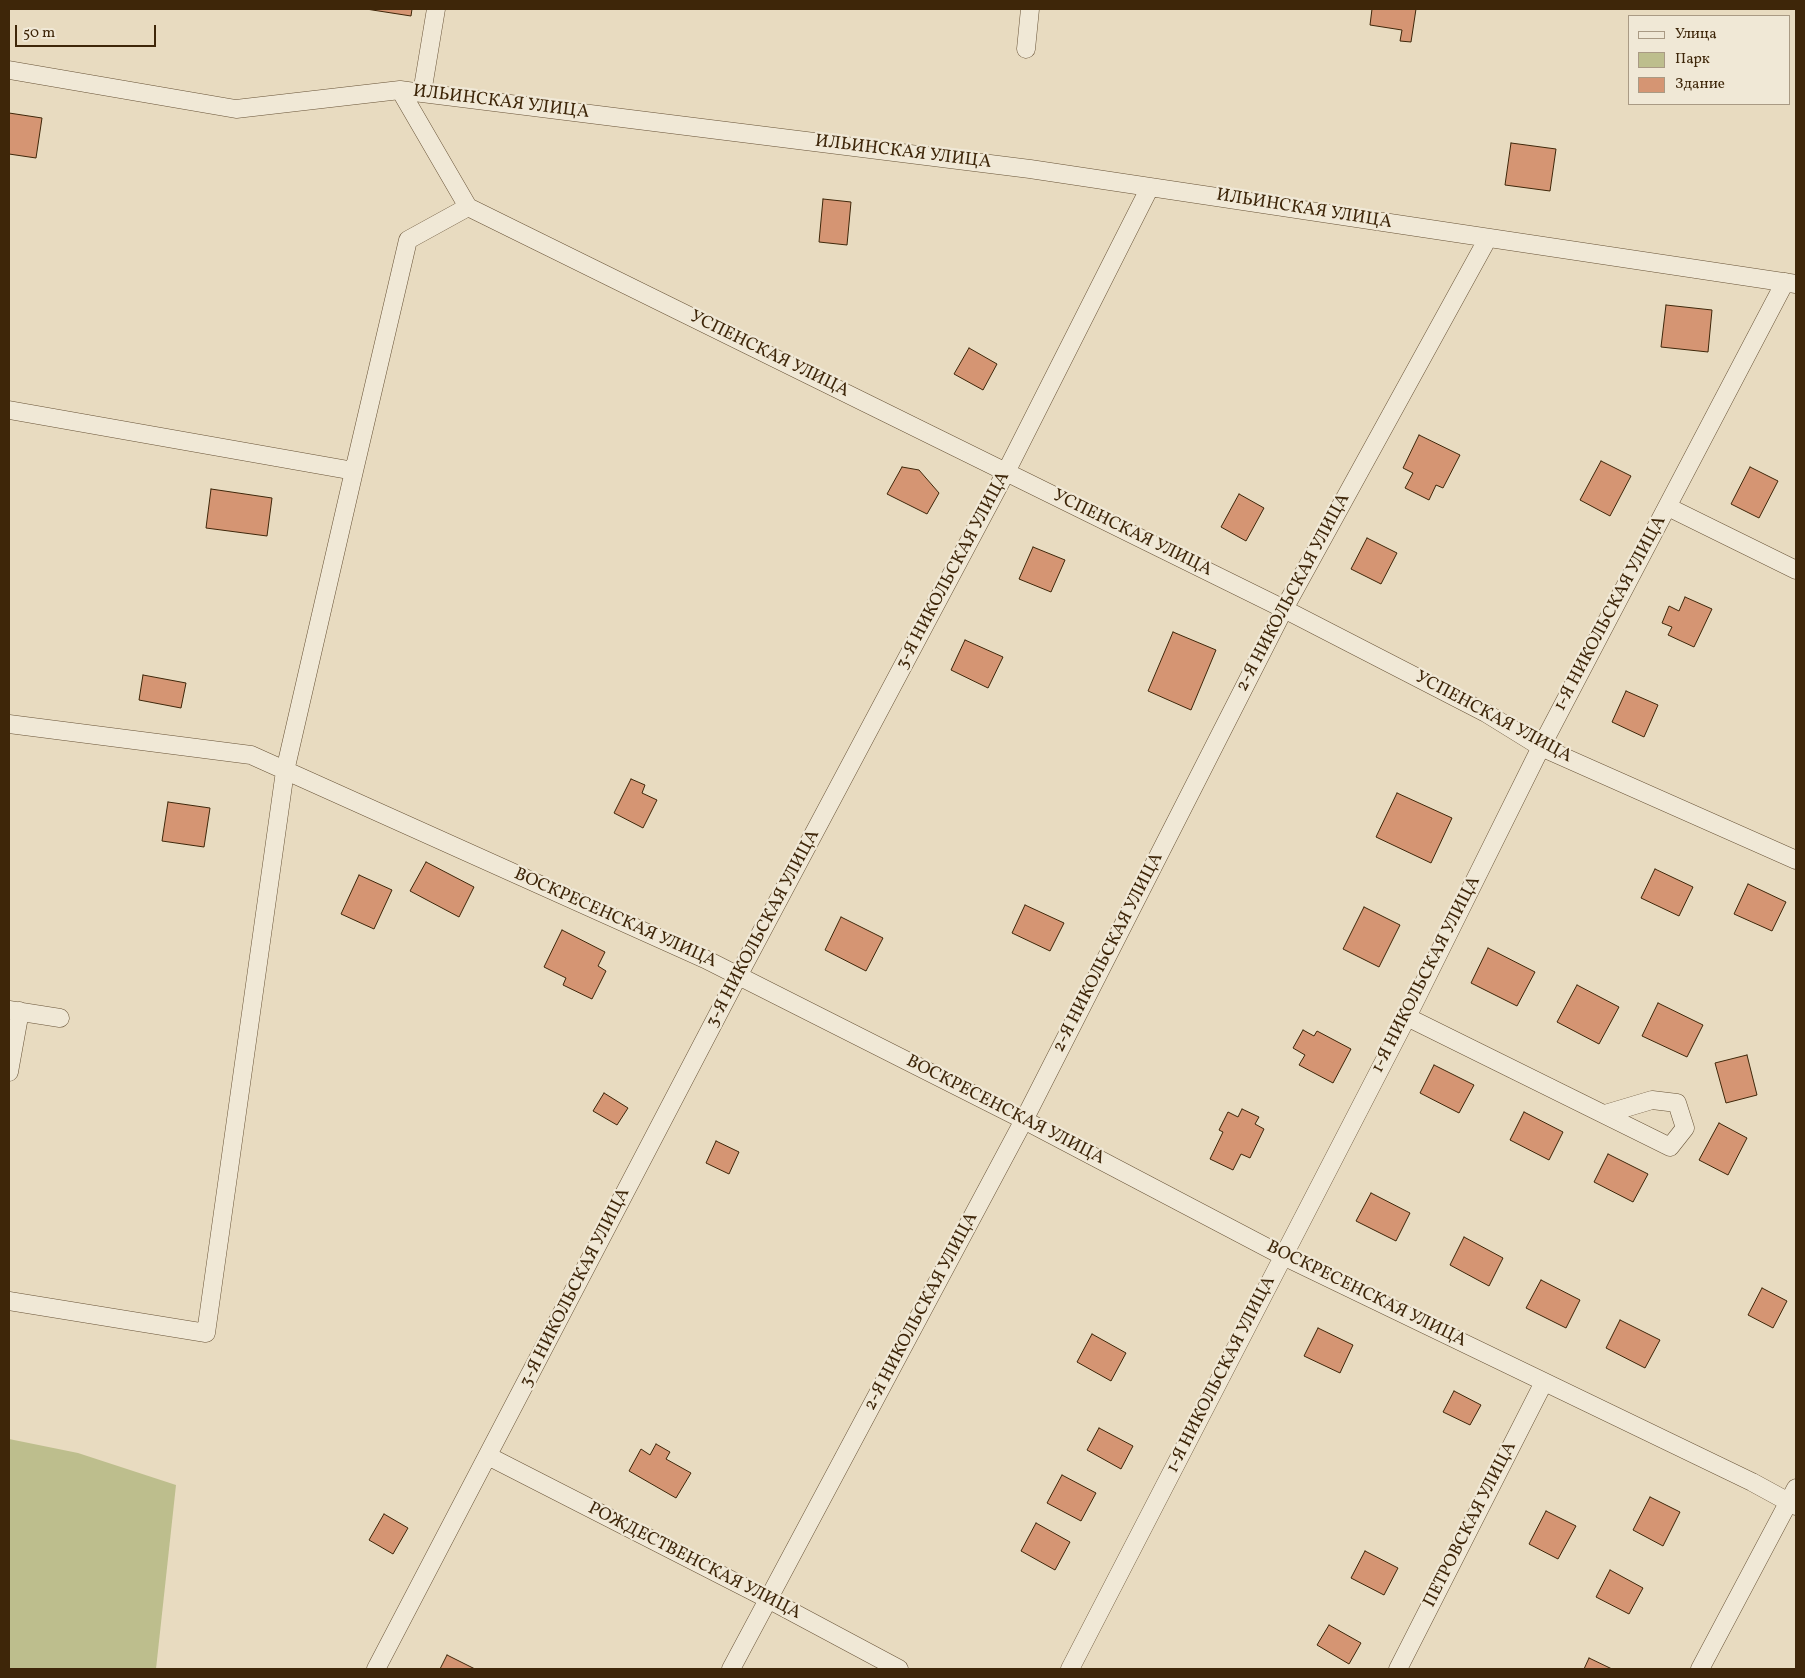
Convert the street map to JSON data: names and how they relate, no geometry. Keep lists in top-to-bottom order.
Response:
{
  "streets": {
    "street": [
      "ИЛЬИНСКАЯ УЛИЦА",
      "УСПЕНСКАЯ УЛИЦА",
      "3-Я НИКОЛЬСКАЯ УЛИЦА",
      "2-Я НИКОЛЬСКАЯ УЛИЦА",
      "1-Я НИКОЛЬСКАЯ УЛИЦА",
      "ВОСКРЕСЕНСКАЯ УЛИЦА",
      "ПЕТРОВСКАЯ УЛИЦА",
      "РОЖДЕСТВЕНСКАЯ УЛИЦА"
    ]
  },
  "crossings": [
    ["ИЛЬИНСКАЯ УЛИЦА", "3-Я НИКОЛЬСКАЯ УЛИЦА"],
    ["ИЛЬИНСКАЯ УЛИЦА", "2-Я НИКОЛЬСКАЯ УЛИЦА"],
    ["ИЛЬИНСКАЯ УЛИЦА", "1-Я НИКОЛЬСКАЯ УЛИЦА"],
    ["УСПЕНСКАЯ УЛИЦА", "3-Я НИКОЛЬСКАЯ УЛИЦА"],
    ["УСПЕНСКАЯ УЛИЦА", "2-Я НИКОЛЬСКАЯ УЛИЦА"],
    ["УСПЕНСКАЯ УЛИЦА", "1-Я НИКОЛЬСКАЯ УЛИЦА"],
    ["3-Я НИКОЛЬСКАЯ УЛИЦА", "ВОСКРЕСЕНСКАЯ УЛИЦА"],
    ["3-Я НИКОЛЬСКАЯ УЛИЦА", "РОЖДЕСТВЕНСКАЯ УЛИЦА"],
    ["2-Я НИКОЛЬСКАЯ УЛИЦА", "ВОСКРЕСЕНСКАЯ УЛИЦА"],
    ["2-Я НИКОЛЬСКАЯ УЛИЦА", "РОЖДЕСТВЕНСКАЯ УЛИЦА"],
    ["1-Я НИКОЛЬСКАЯ УЛИЦА", "ВОСКРЕСЕНСКАЯ УЛИЦА"],
    ["ВОСКРЕСЕНСКАЯ УЛИЦА", "ПЕТРОВСКАЯ УЛИЦА"]
  ],
  "legend": ["Улица", "Парк", "Здание"],
  "scale_bar": "50 m"
}
